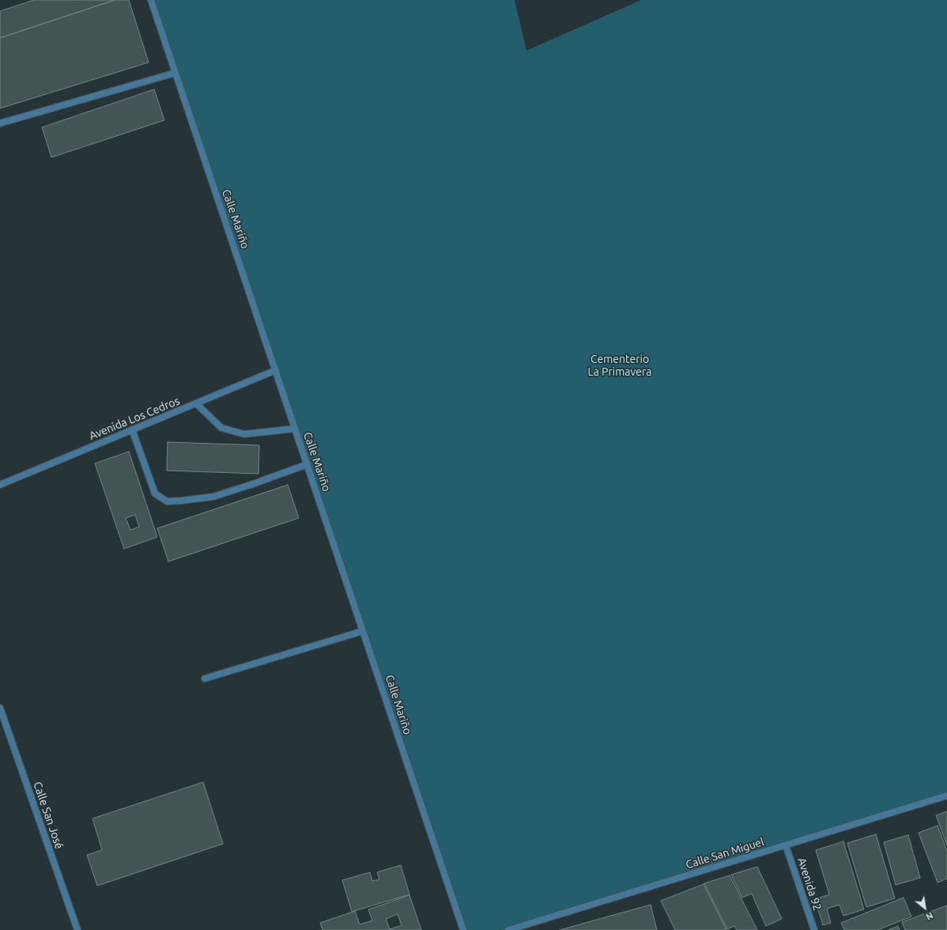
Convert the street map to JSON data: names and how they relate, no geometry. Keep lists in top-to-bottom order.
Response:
{
  "streets": {
    "street": [
      "Calle Mariño",
      "Avenida Los Cedros",
      "Calle San José",
      "Calle San Miguel",
      "Avenida 92"
    ]
  },
  "crossings": [
    ["Calle Mariño", "Avenida Los Cedros"],
    ["Calle San Miguel", "Avenida 92"]
  ],
  "parks": ["Cementerio La Primavera"],
  "north": "bottom right"
}
